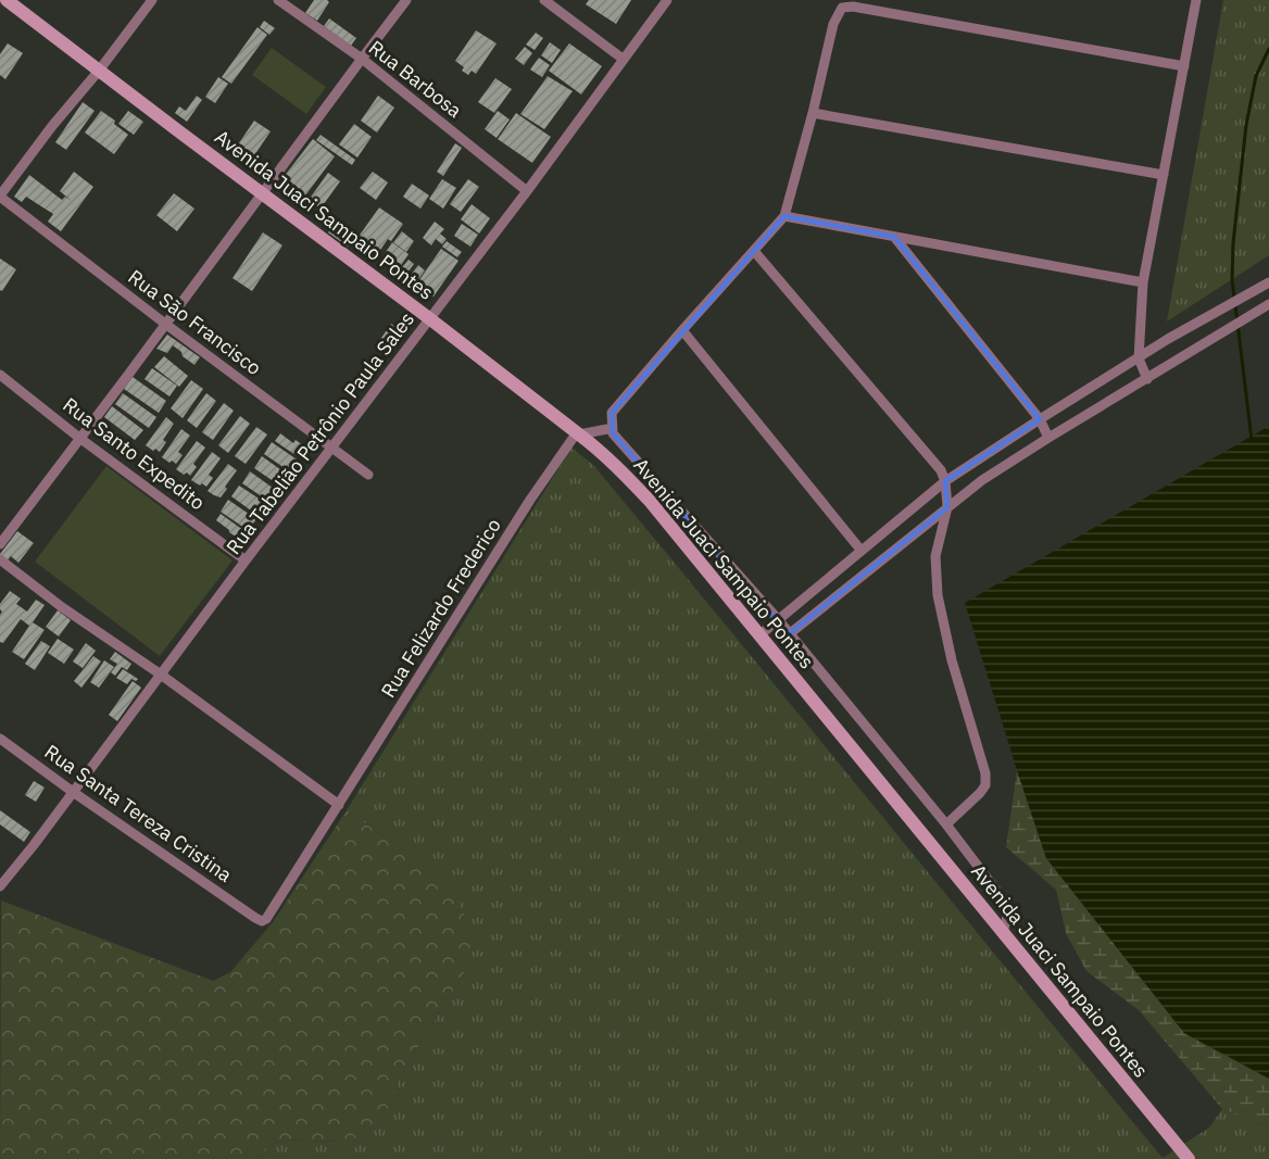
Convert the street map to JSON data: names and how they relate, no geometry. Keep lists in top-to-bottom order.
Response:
{
  "streets": {
    "main road": ["Avenida Juaci Sampaio Pontes"],
    "street": [
      "Rua Barbosa",
      "Rua São Francisco",
      "Rua Tabelião Petrônio Paula Sales",
      "Rua Santo Expedito",
      "Rua Felizardo Frederico",
      "Rua Santa Tereza Cristina"
    ]
  },
  "crossings": [
    ["Rua Barbosa", "Rua Tabelião Petrônio Paula Sales"],
    ["Avenida Juaci Sampaio Pontes", "Rua Tabelião Petrônio Paula Sales"],
    ["Avenida Juaci Sampaio Pontes", "Rua Felizardo Frederico"],
    ["Rua São Francisco", "Rua Tabelião Petrônio Paula Sales"],
    ["Rua Tabelião Petrônio Paula Sales", "Rua Santo Expedito"],
    ["Rua Tabelião Petrônio Paula Sales", "Rua Santa Tereza Cristina"],
    ["Rua Felizardo Frederico", "Rua Santa Tereza Cristina"]
  ]
}
